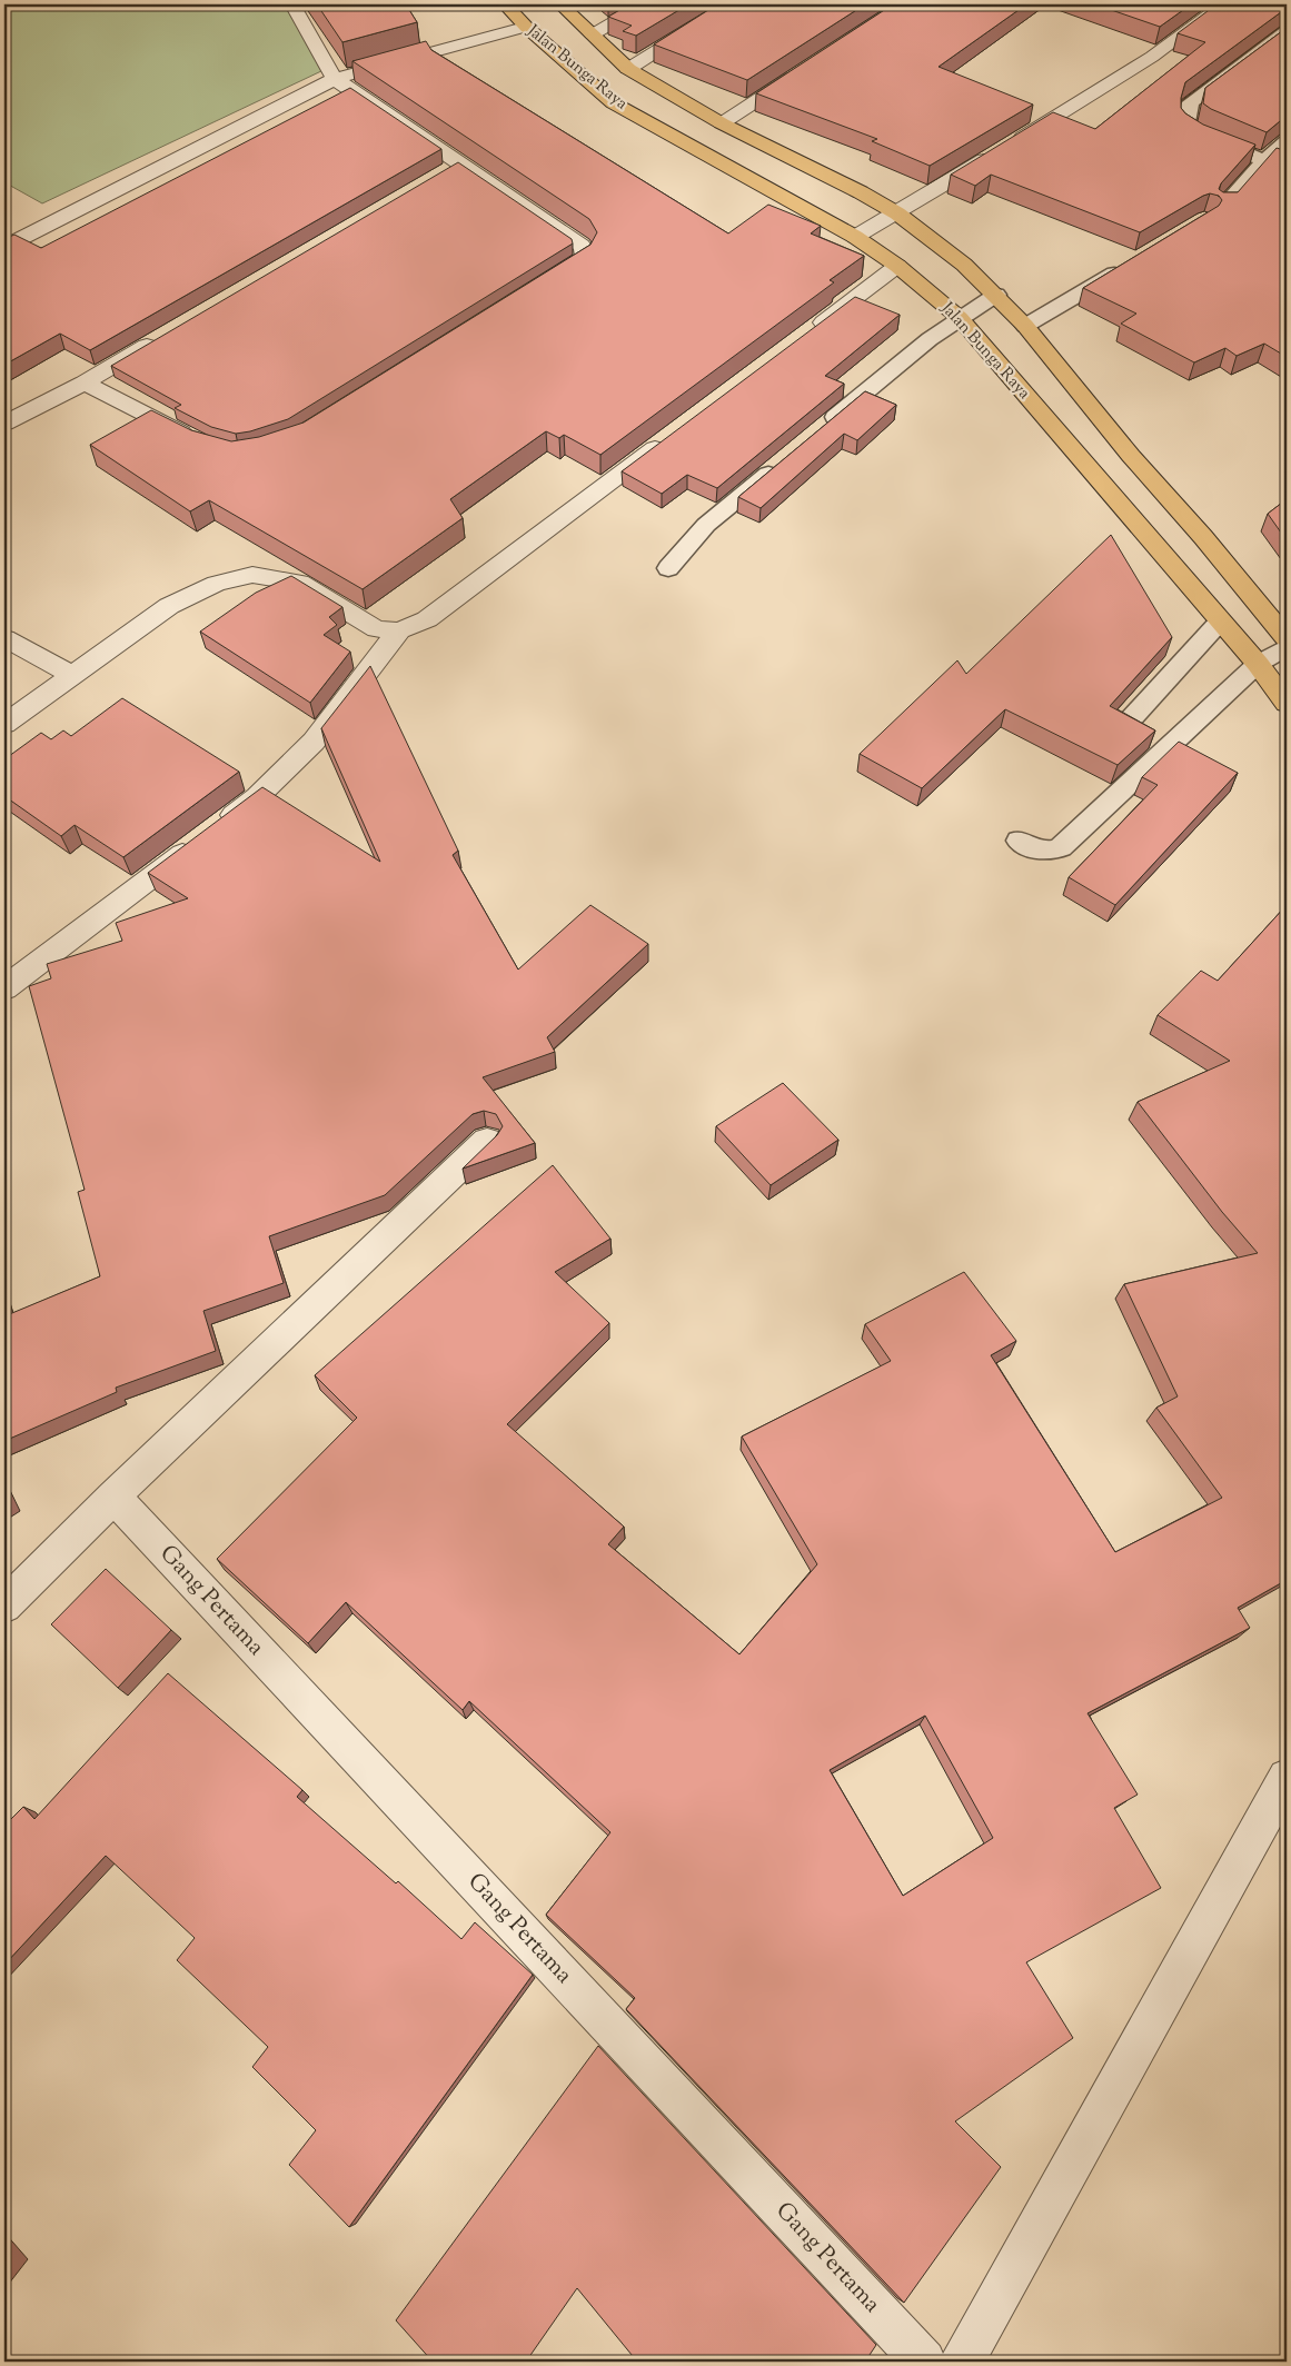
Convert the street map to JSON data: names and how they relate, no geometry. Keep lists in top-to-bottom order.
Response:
{
  "streets": {
    "main road": ["Jalan Bunga Raya"],
    "street": ["Gang Pertama"]
  }
}
